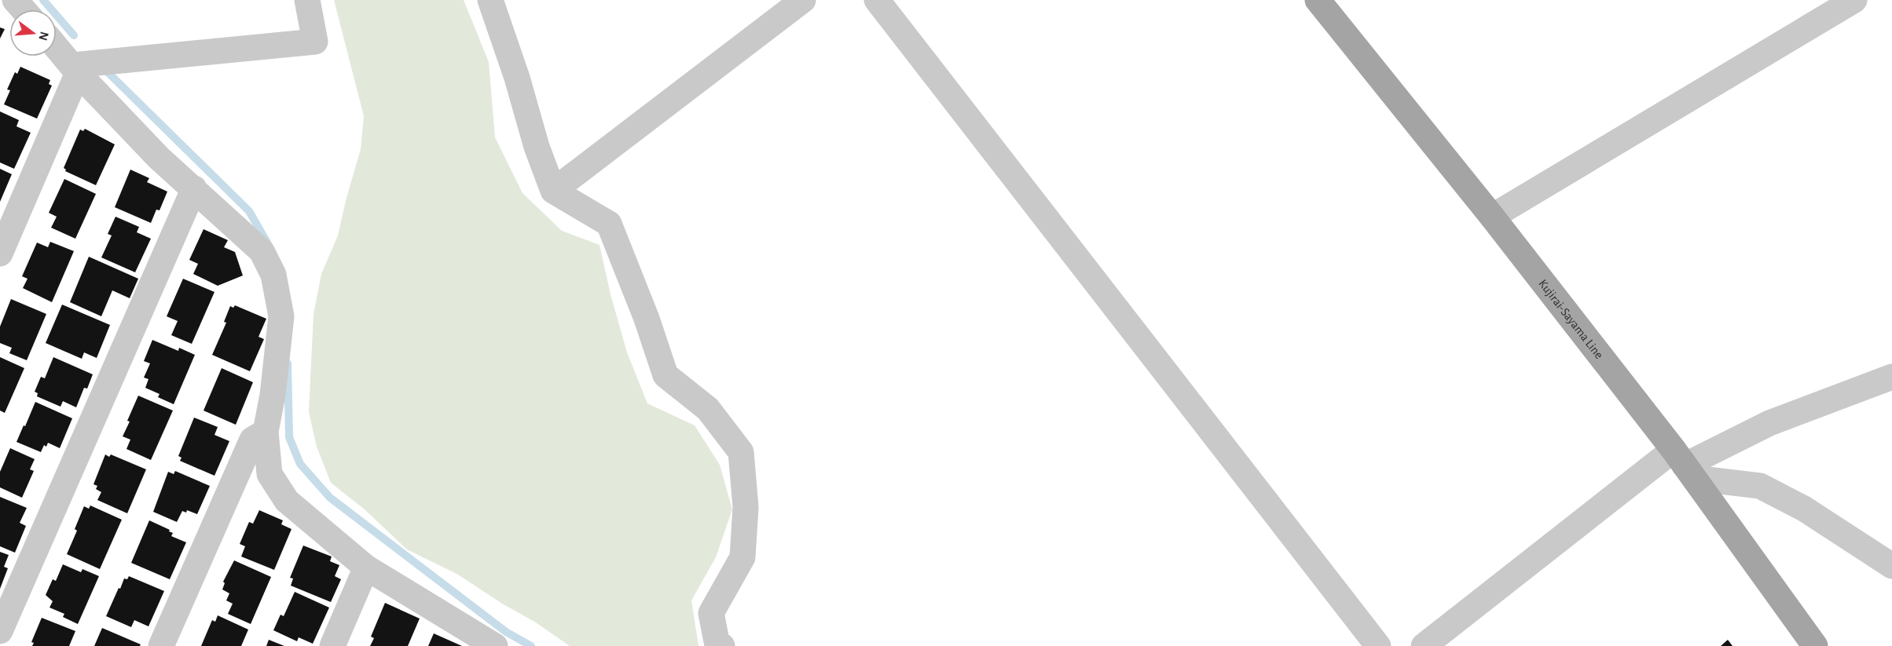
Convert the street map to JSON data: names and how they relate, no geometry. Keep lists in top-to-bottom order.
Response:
{
  "streets": {
    "main road": ["Kujirai-Sayama Line"]
  },
  "north": "right"
}
